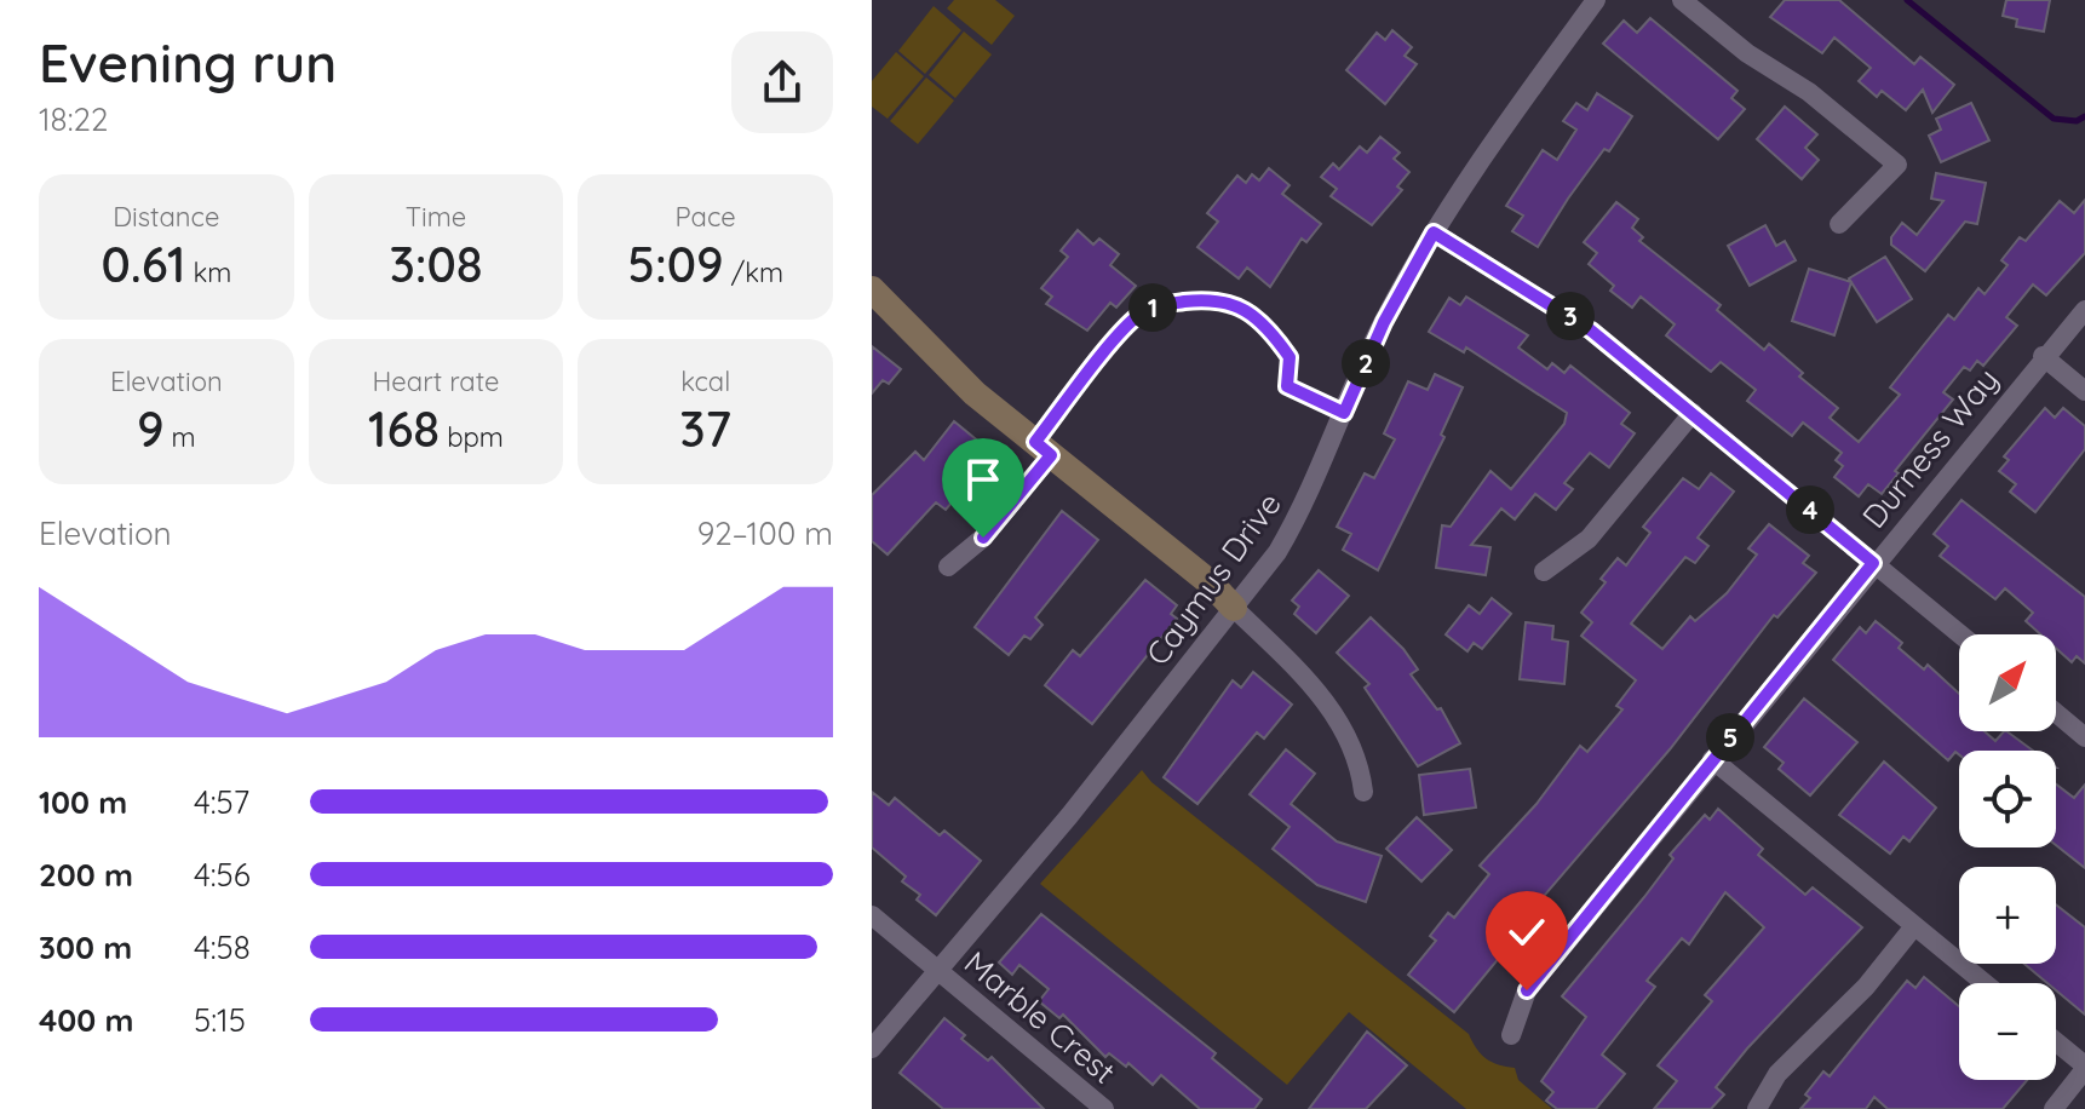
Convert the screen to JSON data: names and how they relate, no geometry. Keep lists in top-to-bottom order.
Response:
{
  "streets": {
    "street": ["Durness Way", "Caymus Drive", "Marble Crest"]
  },
  "crossings": [
    ["Caymus Drive", "Marble Crest"]
  ],
  "north": "top right",
  "page": {
    "heading": ["Evening run", "18:22"],
    "stats": [
      ["Distance", "0.61 km"],
      ["Time", "3:08"],
      ["Pace", "5:09 /km"],
      ["Elevation", "9 m"],
      ["Heart rate", "168 bpm"],
      ["kcal", "37"]
    ],
    "pins": [
      "1",
      "3",
      "2",
      "4",
      "5"
    ],
    "chart": ["Elevation", "92–100 m"],
    "map_buttons": ["+", "−"],
    "list": [
      {
        "name": "100 m",
        "note": "4:57"
      },
      {
        "name": "200 m",
        "note": "4:56"
      },
      {
        "name": "300 m",
        "note": "4:58"
      },
      {
        "name": "400 m",
        "note": "5:15"
      }
    ]
  }
}
